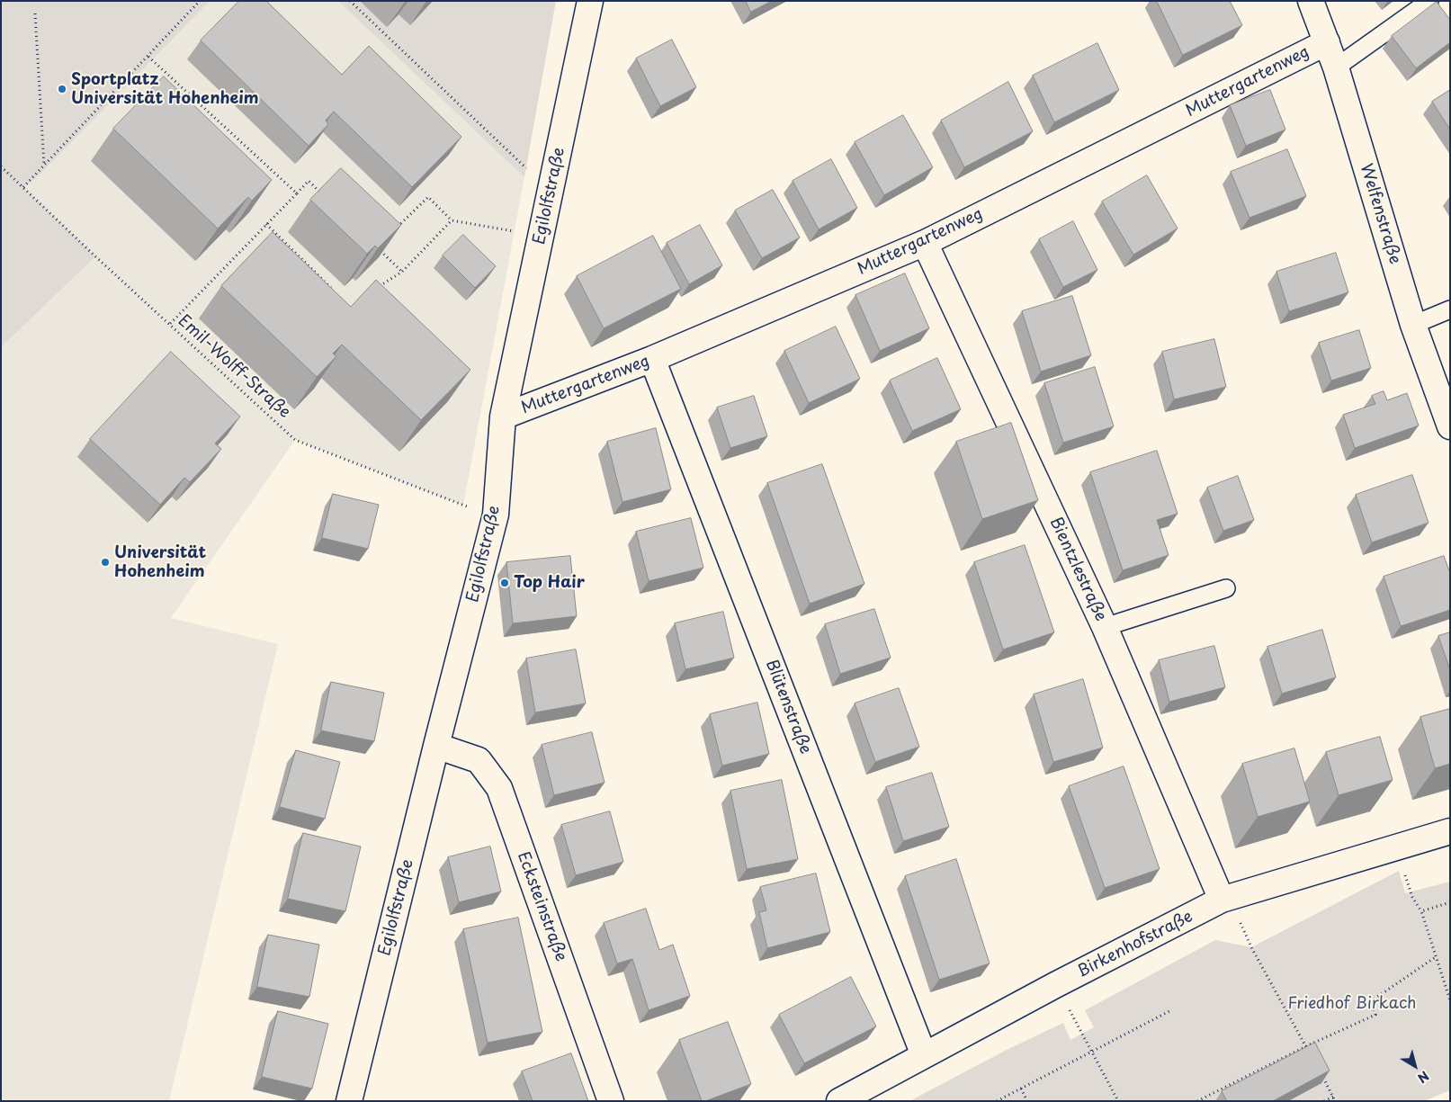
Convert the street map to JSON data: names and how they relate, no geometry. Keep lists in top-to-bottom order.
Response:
{
  "streets": {
    "street": [
      "Muttergartenweg",
      "Egilolfstraße",
      "Welfenstraße",
      "Bientzlestraße",
      "Blütenstraße",
      "Ecksteinstraße",
      "Birkenhofstraße"
    ],
    "path": ["Emil-Wolff-Straße"]
  },
  "crossings": [
    ["Muttergartenweg", "Egilolfstraße"],
    ["Muttergartenweg", "Welfenstraße"],
    ["Muttergartenweg", "Bientzlestraße"],
    ["Muttergartenweg", "Blütenstraße"],
    ["Egilolfstraße", "Emil-Wolff-Straße"],
    ["Egilolfstraße", "Ecksteinstraße"],
    ["Bientzlestraße", "Birkenhofstraße"],
    ["Blütenstraße", "Birkenhofstraße"]
  ],
  "parks": ["Friedhof Birkach"],
  "places": ["Sportplatz Universität Hohenheim", "Universität Hohenheim", "Top Hair"],
  "north": "bottom right"
}
